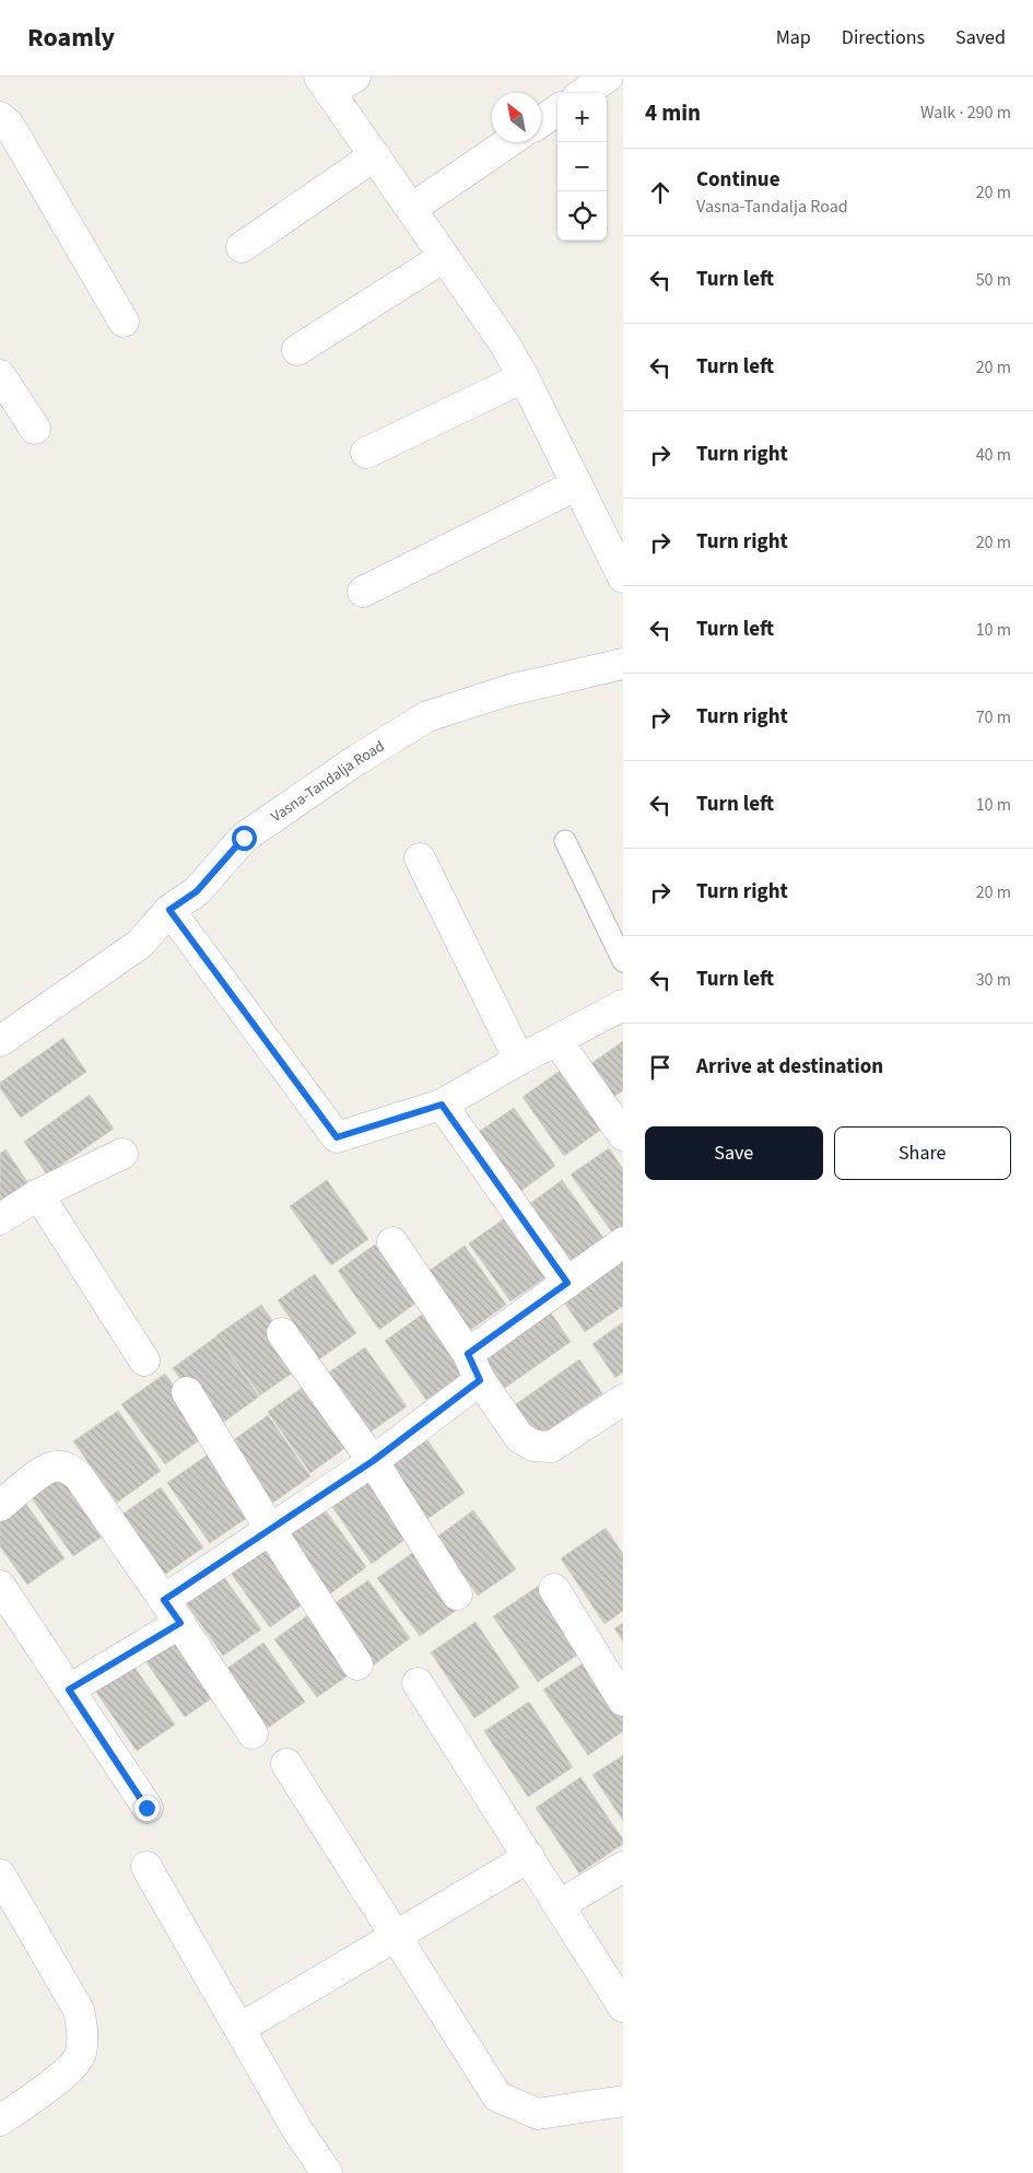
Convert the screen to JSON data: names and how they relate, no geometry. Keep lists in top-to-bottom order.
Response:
{
  "streets": {
    "street": ["Vasna-Tandalja Road"]
  },
  "north": "top left",
  "page": {
    "header": "Roamly",
    "nav": ["Map", "Directions", "Saved"],
    "heading": ["4 min", "Walk · 290 m"],
    "map_buttons": ["+", "−"],
    "list": [
      ["Continue", "Vasna-Tandalja Road", "20 m"],
      ["Turn left", "50 m"],
      ["Turn left", "20 m"],
      ["Turn right", "40 m"],
      ["Turn right", "20 m"],
      ["Turn left", "10 m"],
      ["Turn right", "70 m"],
      ["Turn left", "10 m"],
      ["Turn right", "20 m"],
      ["Turn left", "30 m"],
      "Arrive at destination"
    ],
    "buttons": ["Save", "Share"]
  }
}
